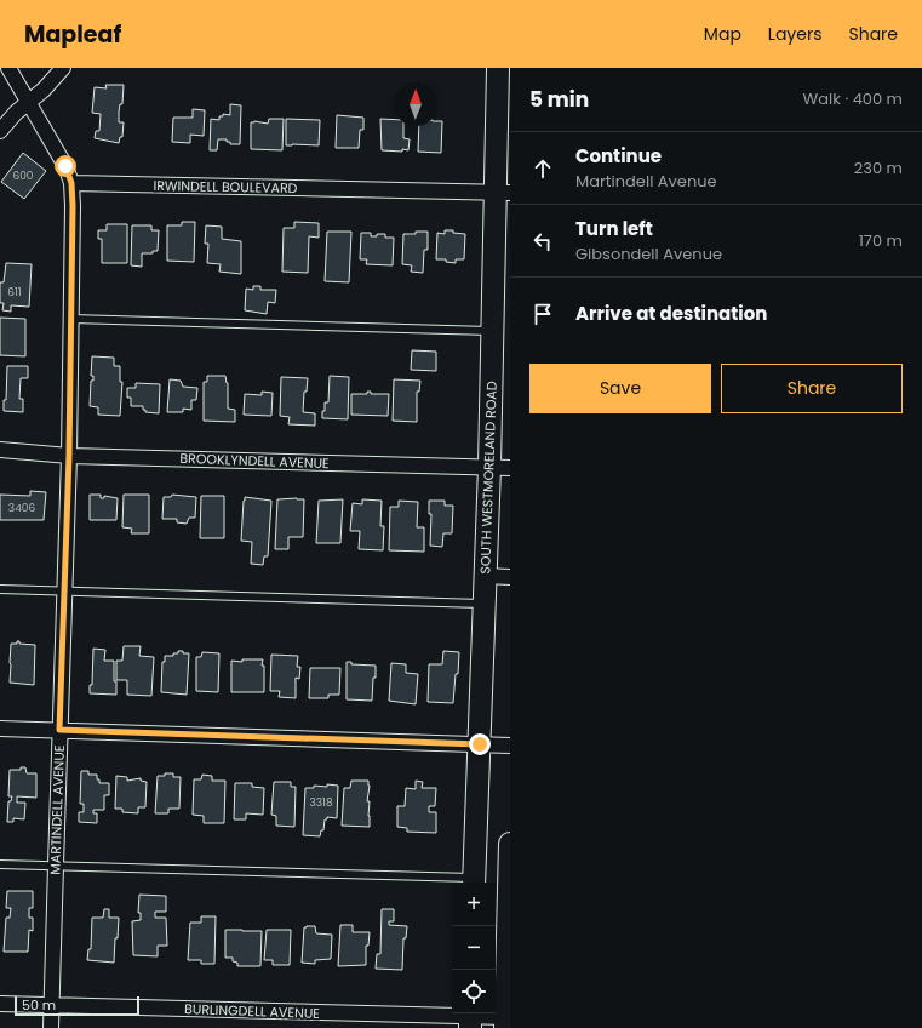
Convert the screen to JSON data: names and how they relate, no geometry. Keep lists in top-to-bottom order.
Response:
{
  "streets": {
    "main road": ["SOUTH WESTMORELAND ROAD"],
    "street": [
      "IRWINDELL BOULEVARD",
      "BROOKLYNDELL AVENUE",
      "MARTINDELL AVENUE",
      "BURLINGDELL AVENUE"
    ]
  },
  "crossings": [
    ["IRWINDELL BOULEVARD", "SOUTH WESTMORELAND ROAD"],
    ["IRWINDELL BOULEVARD", "MARTINDELL AVENUE"],
    ["BROOKLYNDELL AVENUE", "SOUTH WESTMORELAND ROAD"],
    ["BROOKLYNDELL AVENUE", "MARTINDELL AVENUE"],
    ["MARTINDELL AVENUE", "BURLINGDELL AVENUE"]
  ],
  "house_numbers": [
    "600",
    "611",
    "3406",
    "3318"
  ],
  "scale_bar": "50 m",
  "north": "top",
  "page": {
    "header": "Mapleaf",
    "nav": ["Map", "Layers", "Share"],
    "heading": ["5 min", "Walk · 400 m"],
    "list": [
      ["Continue", "Martindell Avenue", "230 m"],
      ["Turn left", "Gibsondell Avenue", "170 m"],
      "Arrive at destination"
    ],
    "buttons": ["Save", "Share"],
    "map_buttons": ["+", "−"],
    "scale": "50 m"
  }
}
